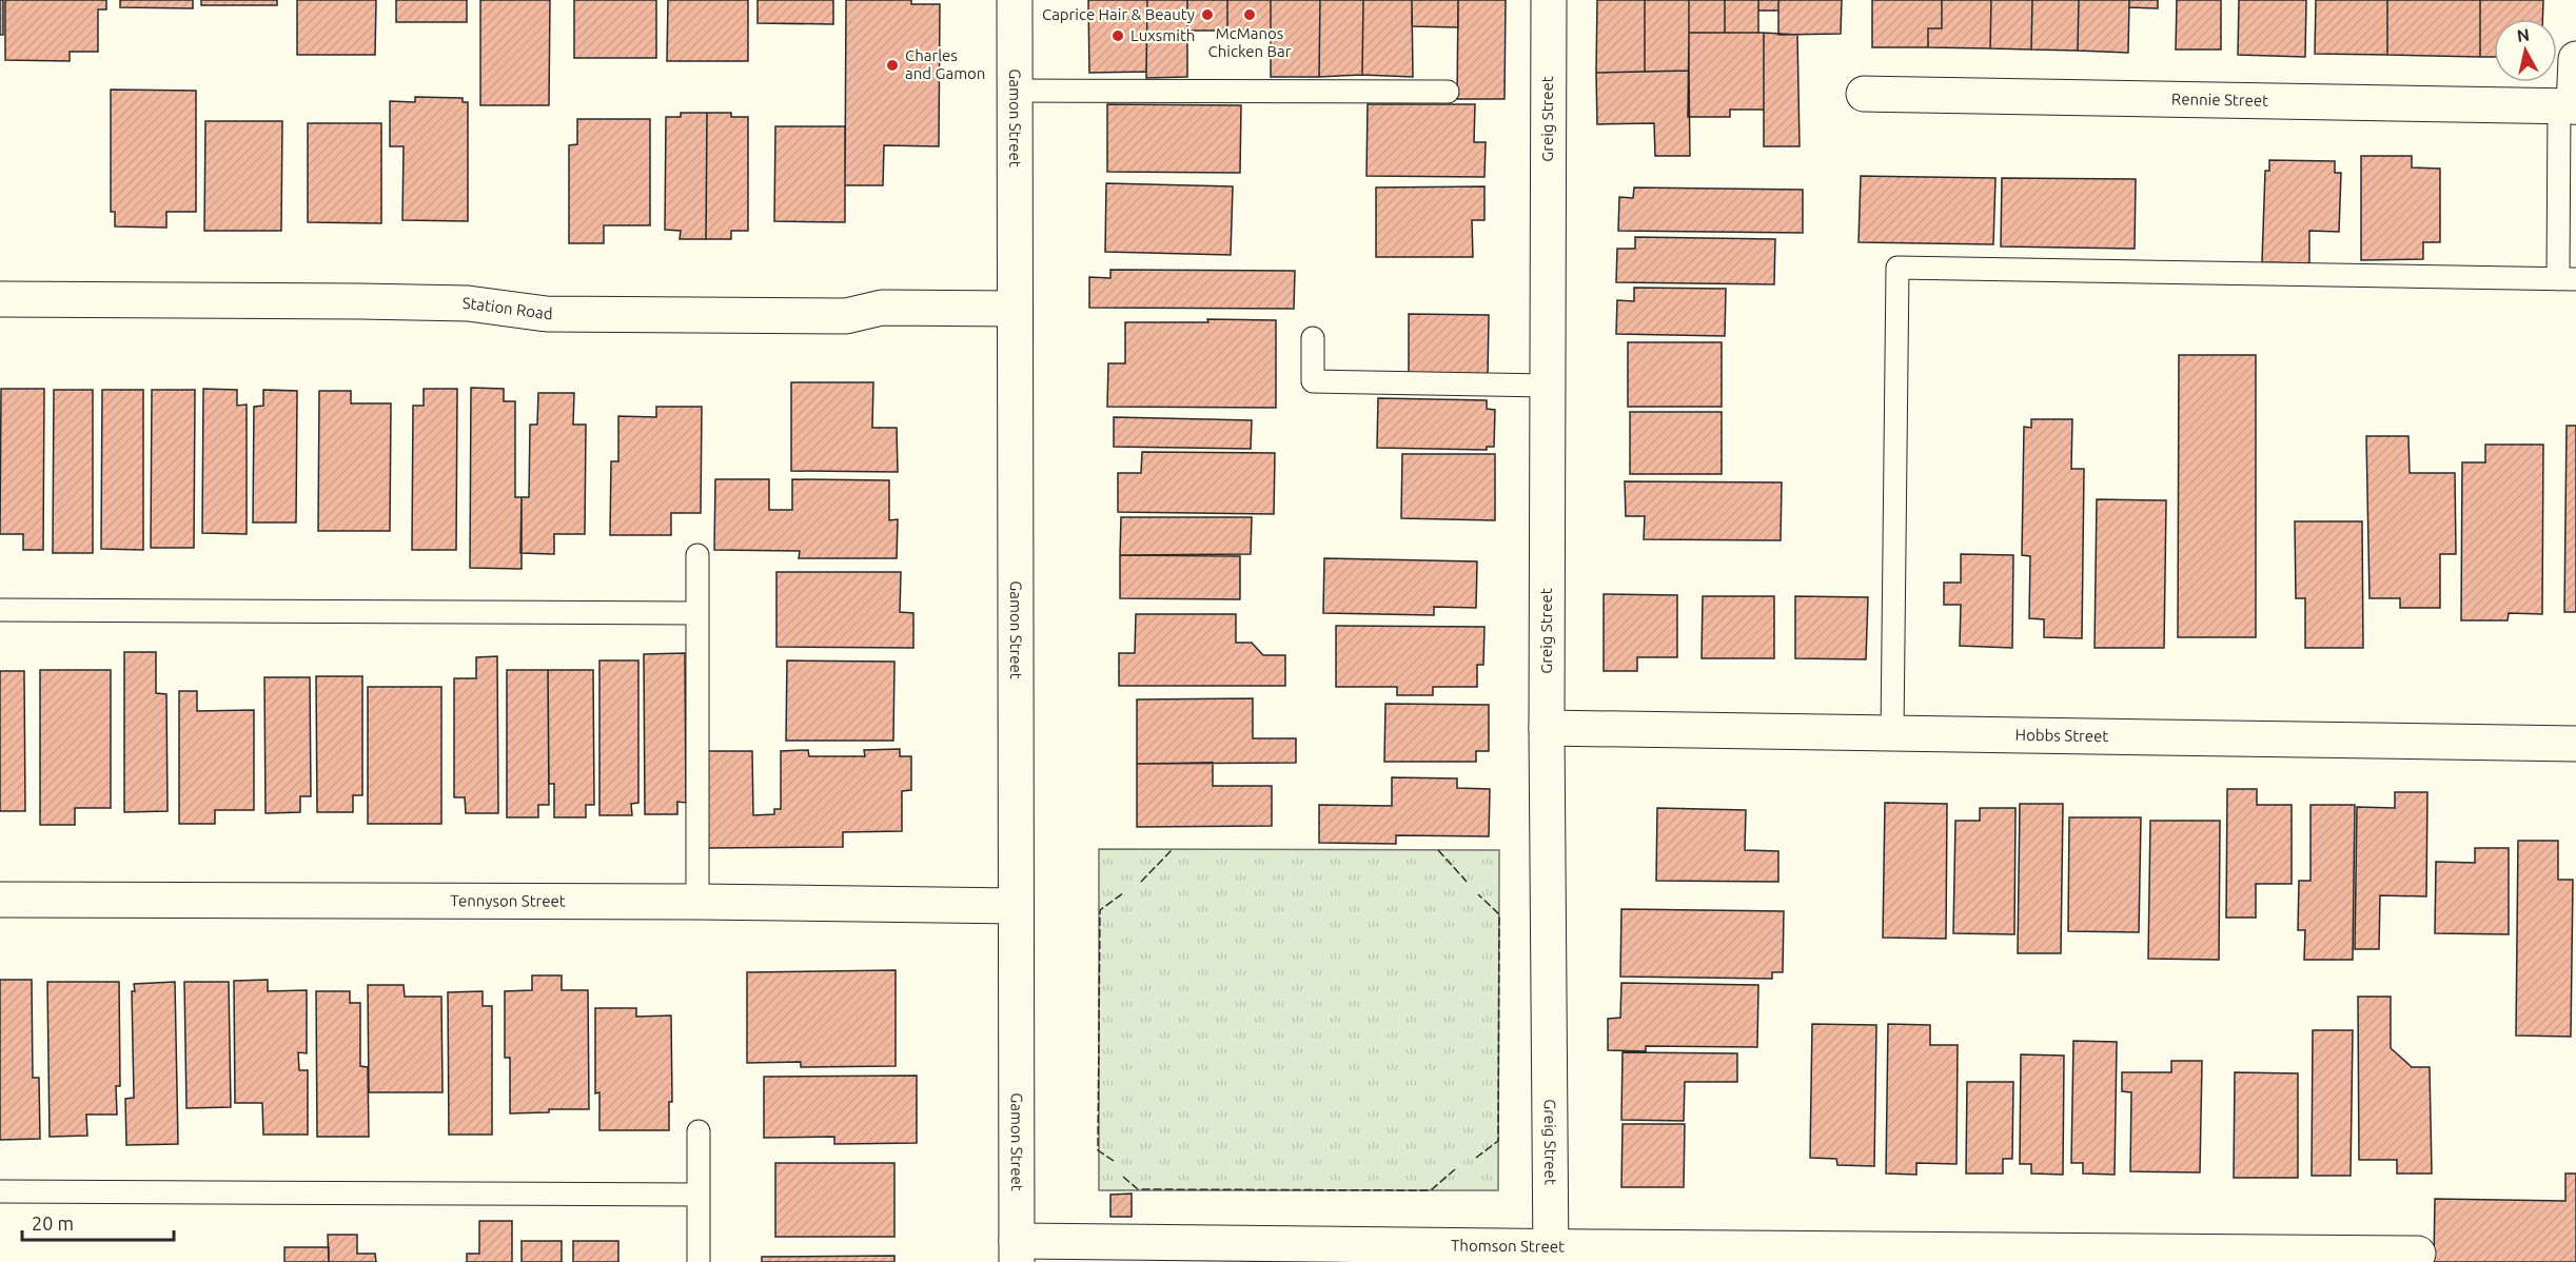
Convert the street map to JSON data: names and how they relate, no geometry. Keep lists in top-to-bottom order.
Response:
{
  "streets": {
    "street": [
      "Rennie Street",
      "Gamon Street",
      "Greig Street",
      "Station Road",
      "Hobbs Street",
      "Tennyson Street",
      "Thomson Street"
    ]
  },
  "crossings": [
    ["Gamon Street", "Station Road"],
    ["Gamon Street", "Tennyson Street"],
    ["Gamon Street", "Thomson Street"],
    ["Greig Street", "Hobbs Street"],
    ["Greig Street", "Thomson Street"]
  ],
  "places": [
    "Caprice Hair & Beauty",
    "McManos Chicken Bar",
    "Luxsmith",
    "Charles and Gamon"
  ],
  "scale_bar": "20 m",
  "north": "top"
}
